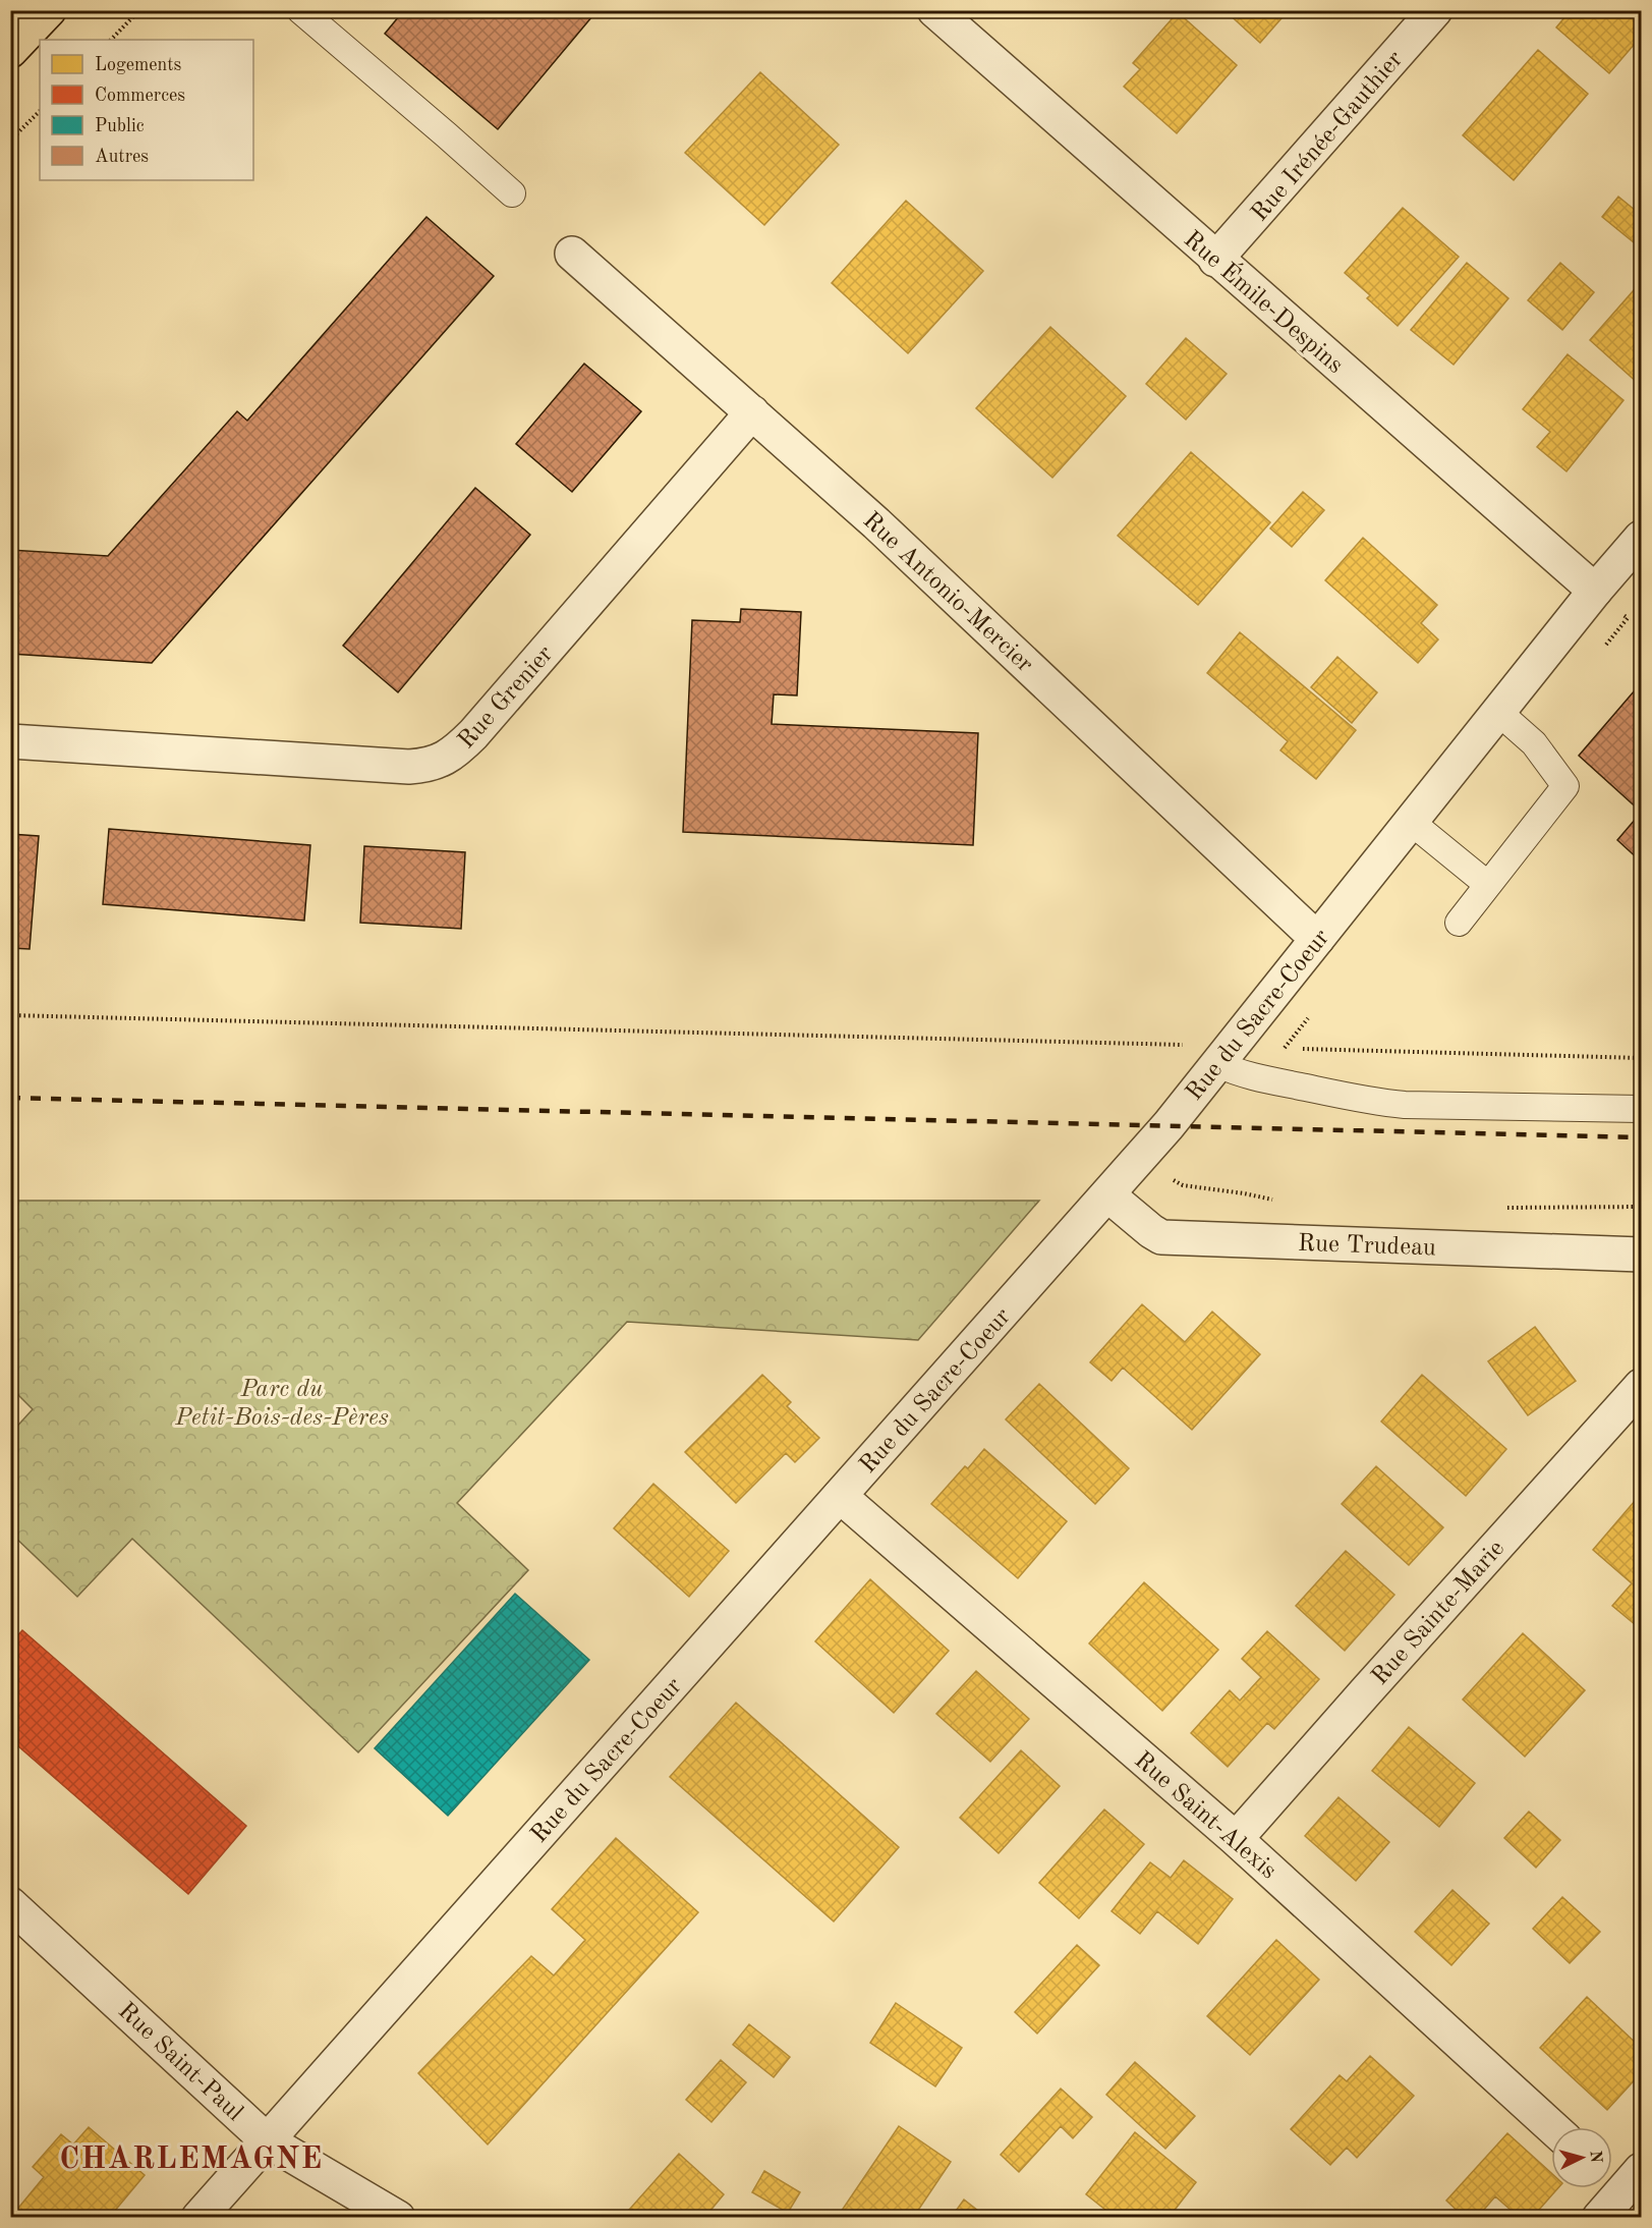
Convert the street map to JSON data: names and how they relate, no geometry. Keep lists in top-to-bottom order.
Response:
{
  "streets": {
    "street": [
      "Rue Irénée-Gauthier",
      "Rue Émile-Despins",
      "Rue Antonio-Mercier",
      "Rue Grenier",
      "Rue du Sacre-Coeur",
      "Rue Trudeau",
      "Rue Sainte-Marie",
      "Rue Saint-Alexis",
      "Rue Saint-Paul"
    ]
  },
  "crossings": [
    ["Rue Irénée-Gauthier", "Rue Émile-Despins"],
    ["Rue Émile-Despins", "Rue du Sacre-Coeur"],
    ["Rue Antonio-Mercier", "Rue Grenier"],
    ["Rue Antonio-Mercier", "Rue du Sacre-Coeur"],
    ["Rue du Sacre-Coeur", "Rue Trudeau"],
    ["Rue du Sacre-Coeur", "Rue Saint-Alexis"],
    ["Rue du Sacre-Coeur", "Rue Saint-Paul"],
    ["Rue Sainte-Marie", "Rue Saint-Alexis"]
  ],
  "districts": ["CHARLEMAGNE"],
  "parks": ["Parc du Petit-Bois-des-Pères"],
  "legend": [
    "Logements",
    "Commerces",
    "Public",
    "Autres"
  ],
  "north": "right"
}
